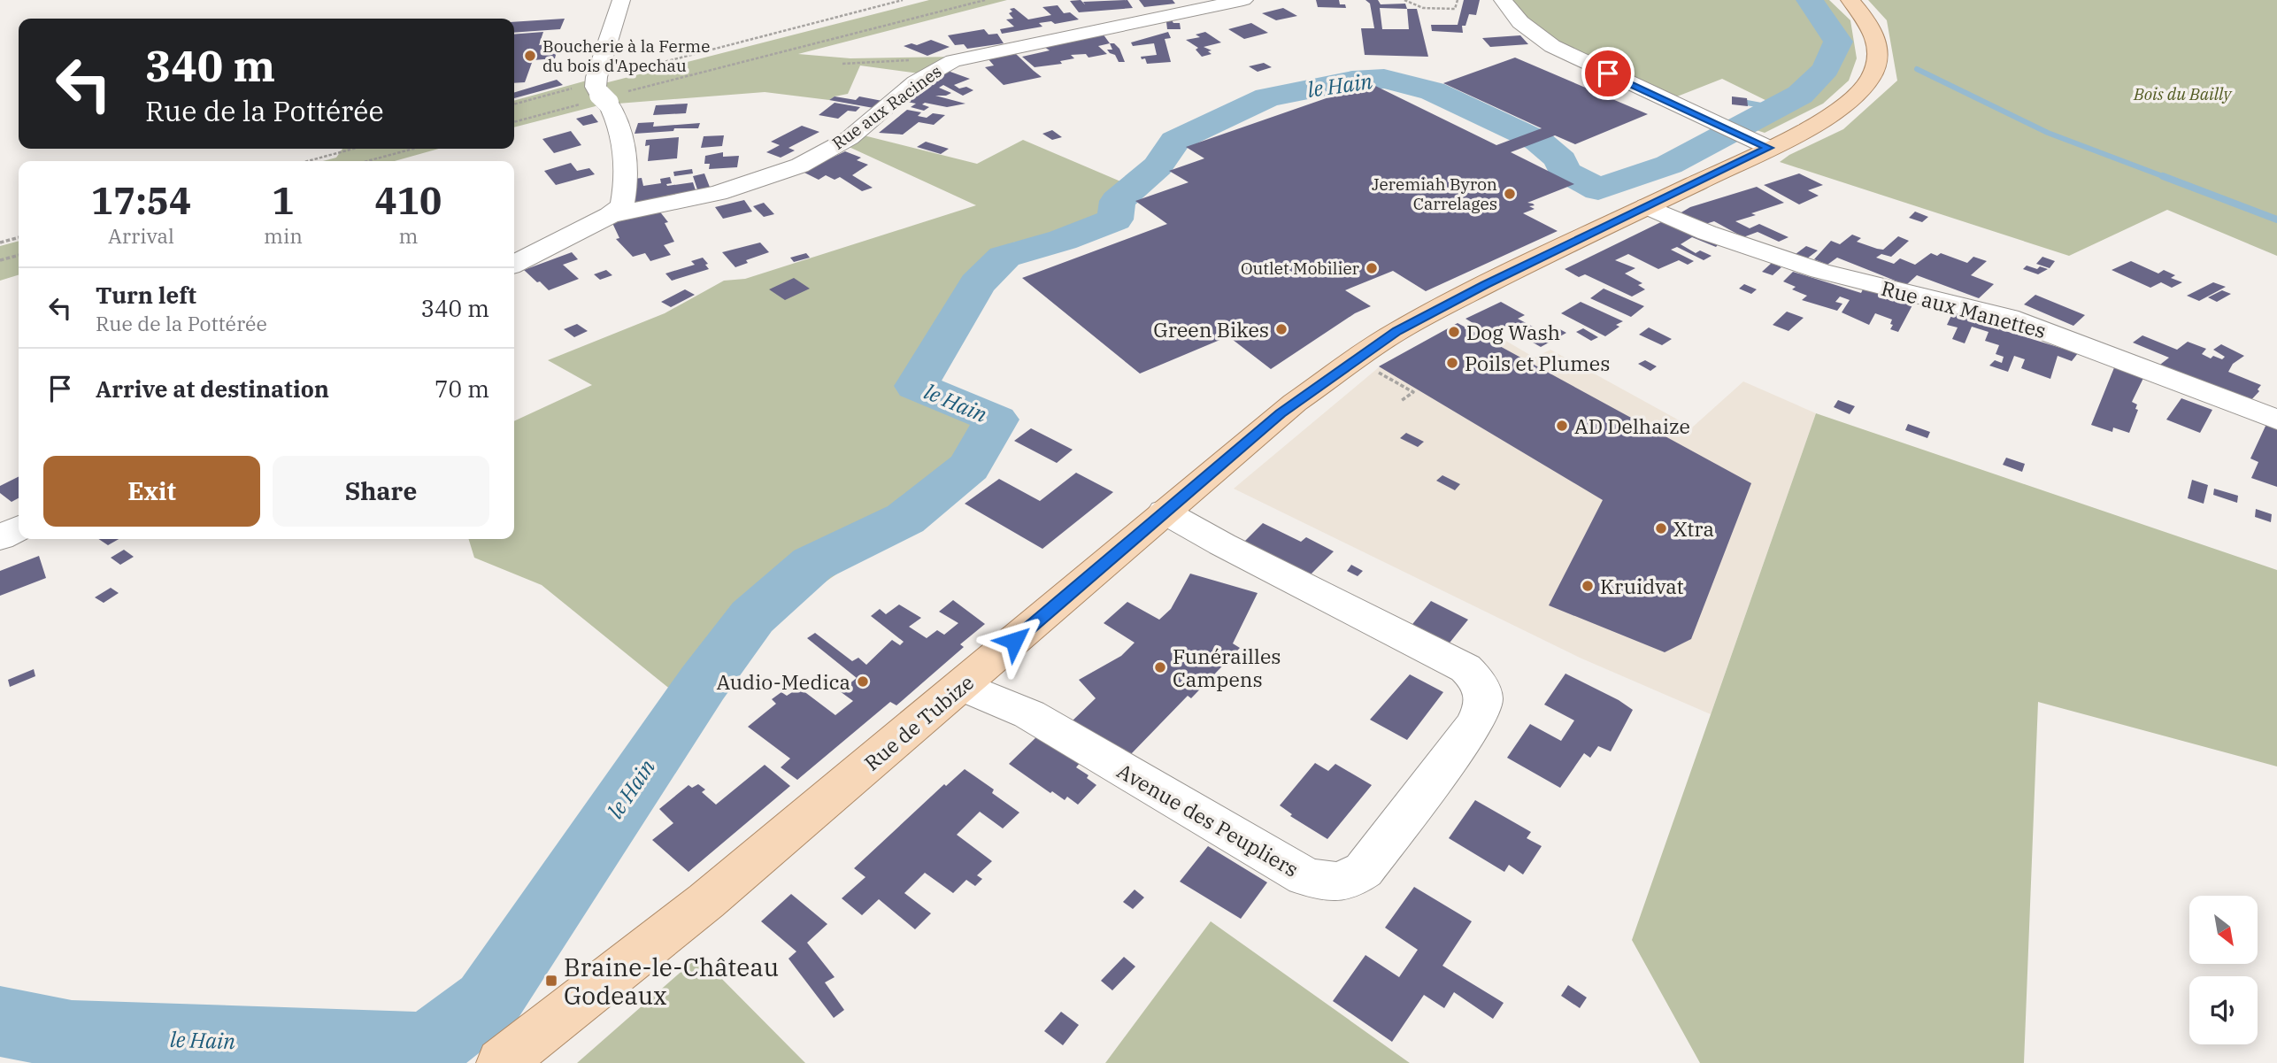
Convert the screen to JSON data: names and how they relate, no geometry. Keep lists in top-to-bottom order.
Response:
{
  "streets": {
    "main road": ["Rue de Tubize"],
    "street": ["Rue aux Racines", "Rue aux Manettes", "Avenue des Peupliers"]
  },
  "crossings": [
    ["Rue aux Manettes", "Rue de Tubize"],
    ["Rue de Tubize", "Avenue des Peupliers"]
  ],
  "water": ["le Hain"],
  "parks": ["Bois du Bailly"],
  "places": {
    "other": [
      "Boucherie à la Ferme du bois d'Apechau",
      "Jeremiah Byron Carrelages",
      "Outlet Mobilier",
      "Green Bikes",
      "Dog Wash",
      "Poils et Plumes",
      "AD Delhaize",
      "Xtra",
      "Kruidvat",
      "Funérailles Campens",
      "Audio-Medica"
    ],
    "transit": ["Braine-le-Château Godeaux"]
  },
  "north": "bottom right",
  "page": {
    "turn": ["340 m", "Rue de la Pottérée"],
    "eta": [
      "17:54",
      "Arrival",
      "1",
      "min",
      "410",
      "m"
    ],
    "list": [
      {
        "name": "Turn left",
        "note": "Rue de la Pottérée",
        "value": "340 m"
      },
      {
        "name": "Arrive at destination",
        "value": "70 m"
      }
    ],
    "buttons": ["Exit", "Share"]
  }
}
